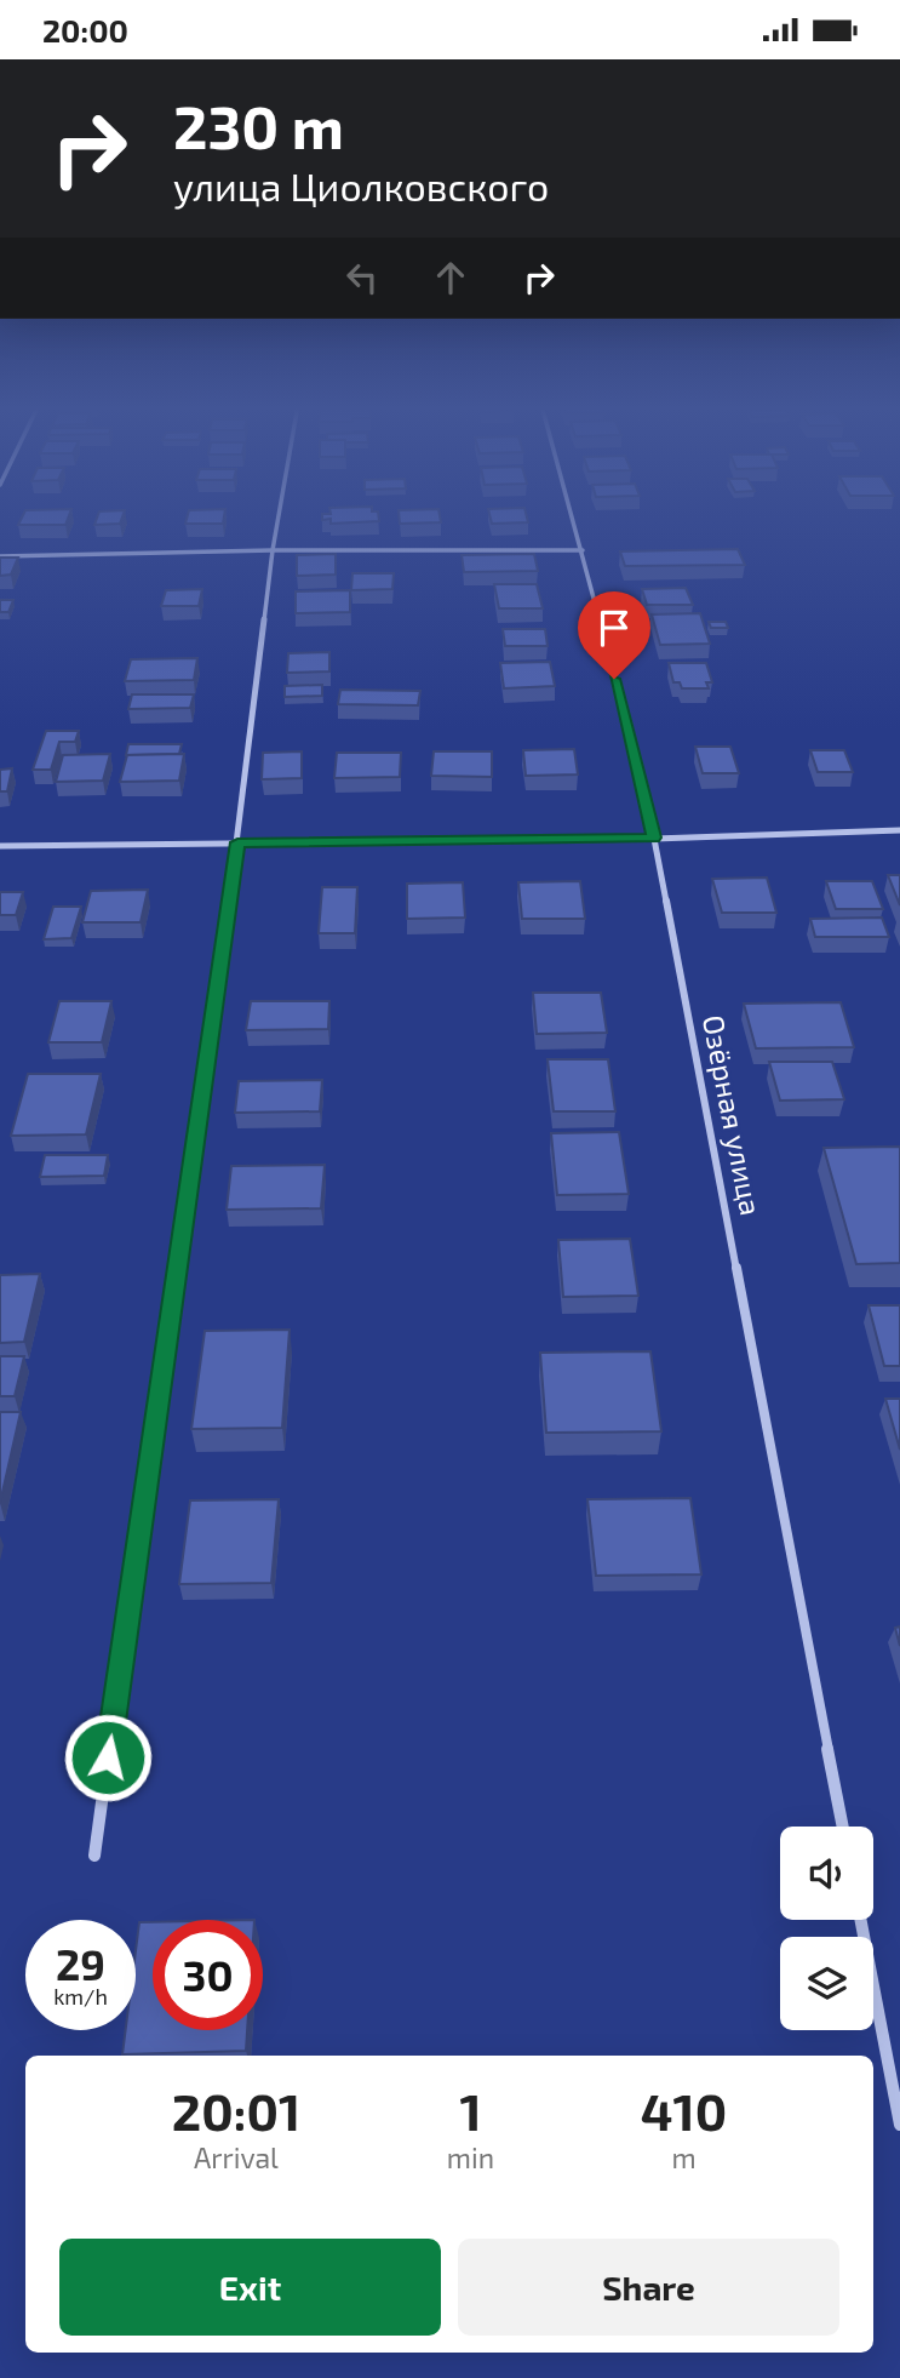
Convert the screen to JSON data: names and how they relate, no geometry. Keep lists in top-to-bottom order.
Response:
{
  "streets": {
    "street": ["Озёрная улица"]
  },
  "page": {
    "status": "20:00",
    "turn": ["230 m", "улица Циолковского"],
    "speed": "29 km/h",
    "limit": "30",
    "eta": [
      "20:01",
      "Arrival",
      "1",
      "min",
      "410",
      "m"
    ],
    "buttons": ["Exit", "Share"]
  }
}
